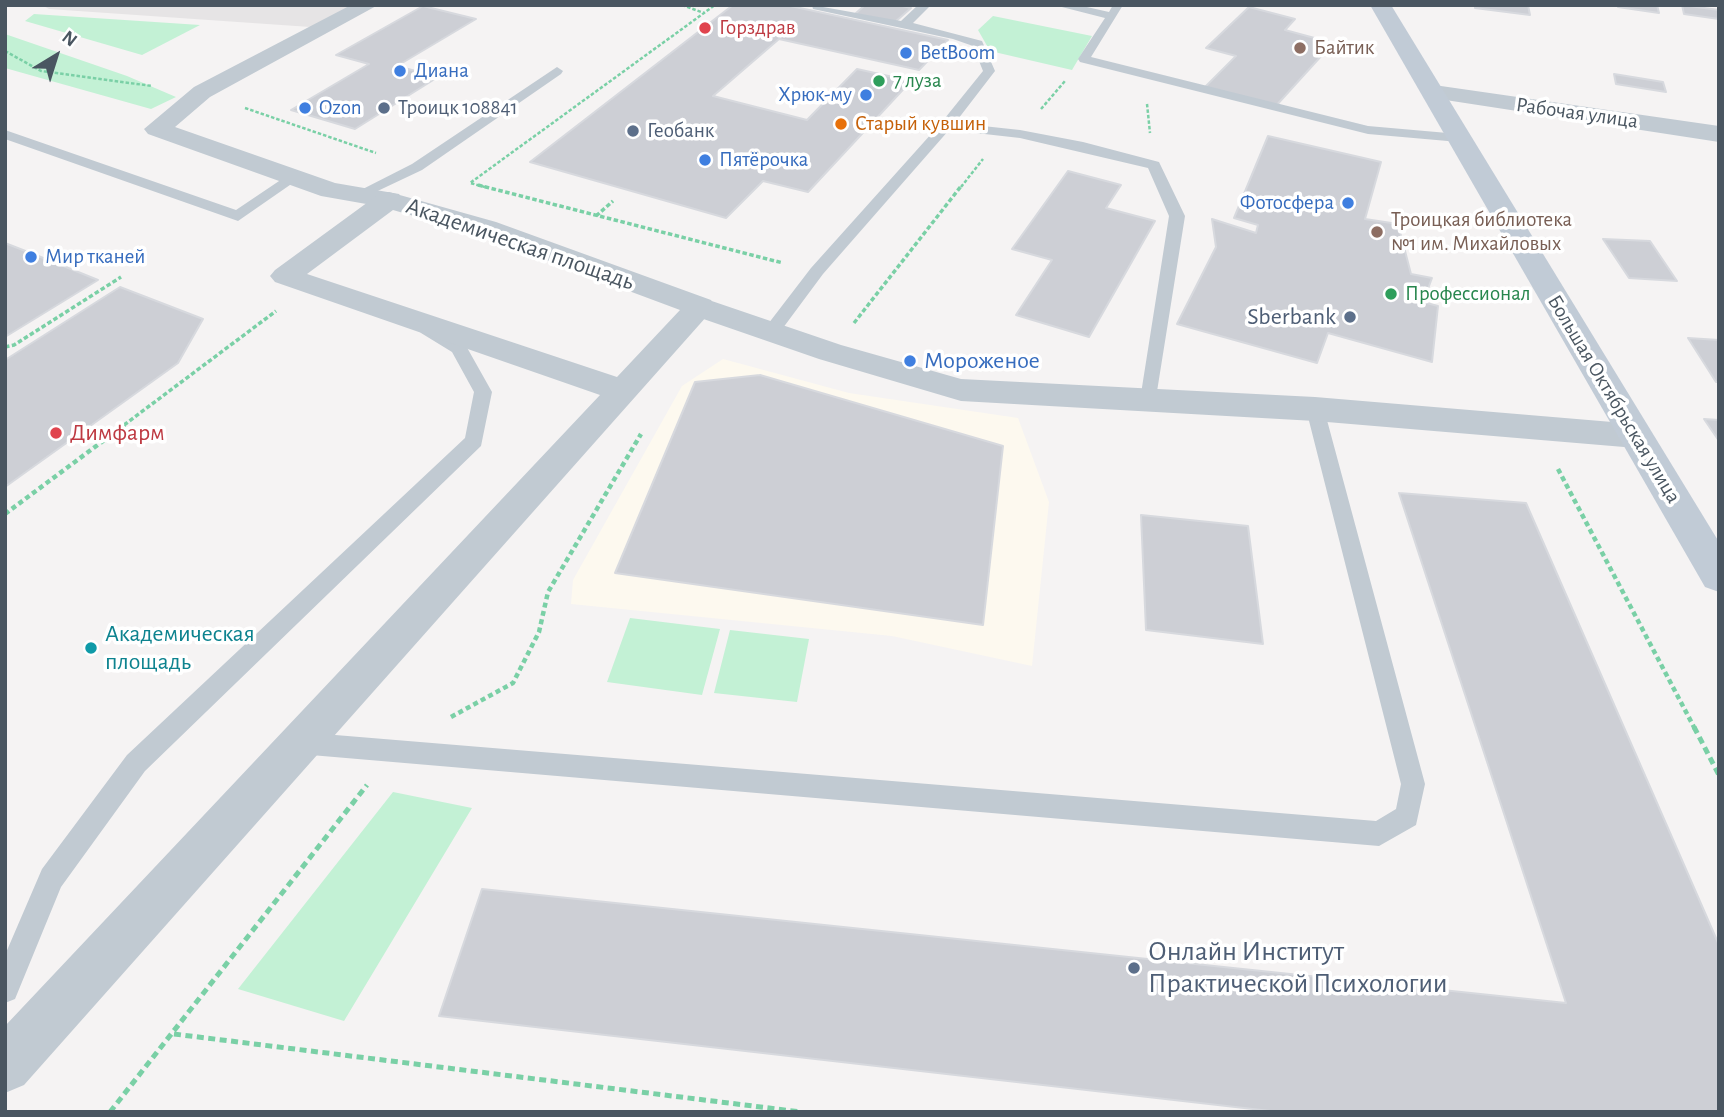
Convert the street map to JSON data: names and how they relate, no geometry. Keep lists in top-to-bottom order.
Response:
{
  "streets": {
    "main road": ["Большая Октябрьская улица"],
    "street": ["Рабочая улица", "Академическая площадь"]
  },
  "crossings": [
    ["Рабочая улица", "Большая Октябрьская улица"],
    ["Академическая площадь", "Большая Октябрьская улица"]
  ],
  "places": [
    "Горздрав",
    "Байтик",
    "BetBoom",
    "Диана",
    "7 луза",
    "Хрюк-му",
    "Ozon",
    "Троицк 108841",
    "Старый кувшин",
    "Геобанк",
    "Пятёрочка",
    "Фотосфера",
    "Троицкая библиотека №1 им. Михайловых",
    "Мир тканей",
    "Профессионал",
    "Sberbank",
    "Мороженое",
    "Димфарм",
    "Академическая площадь",
    "Онлайн Институт Практической Психологии"
  ],
  "north": "top right"
}
